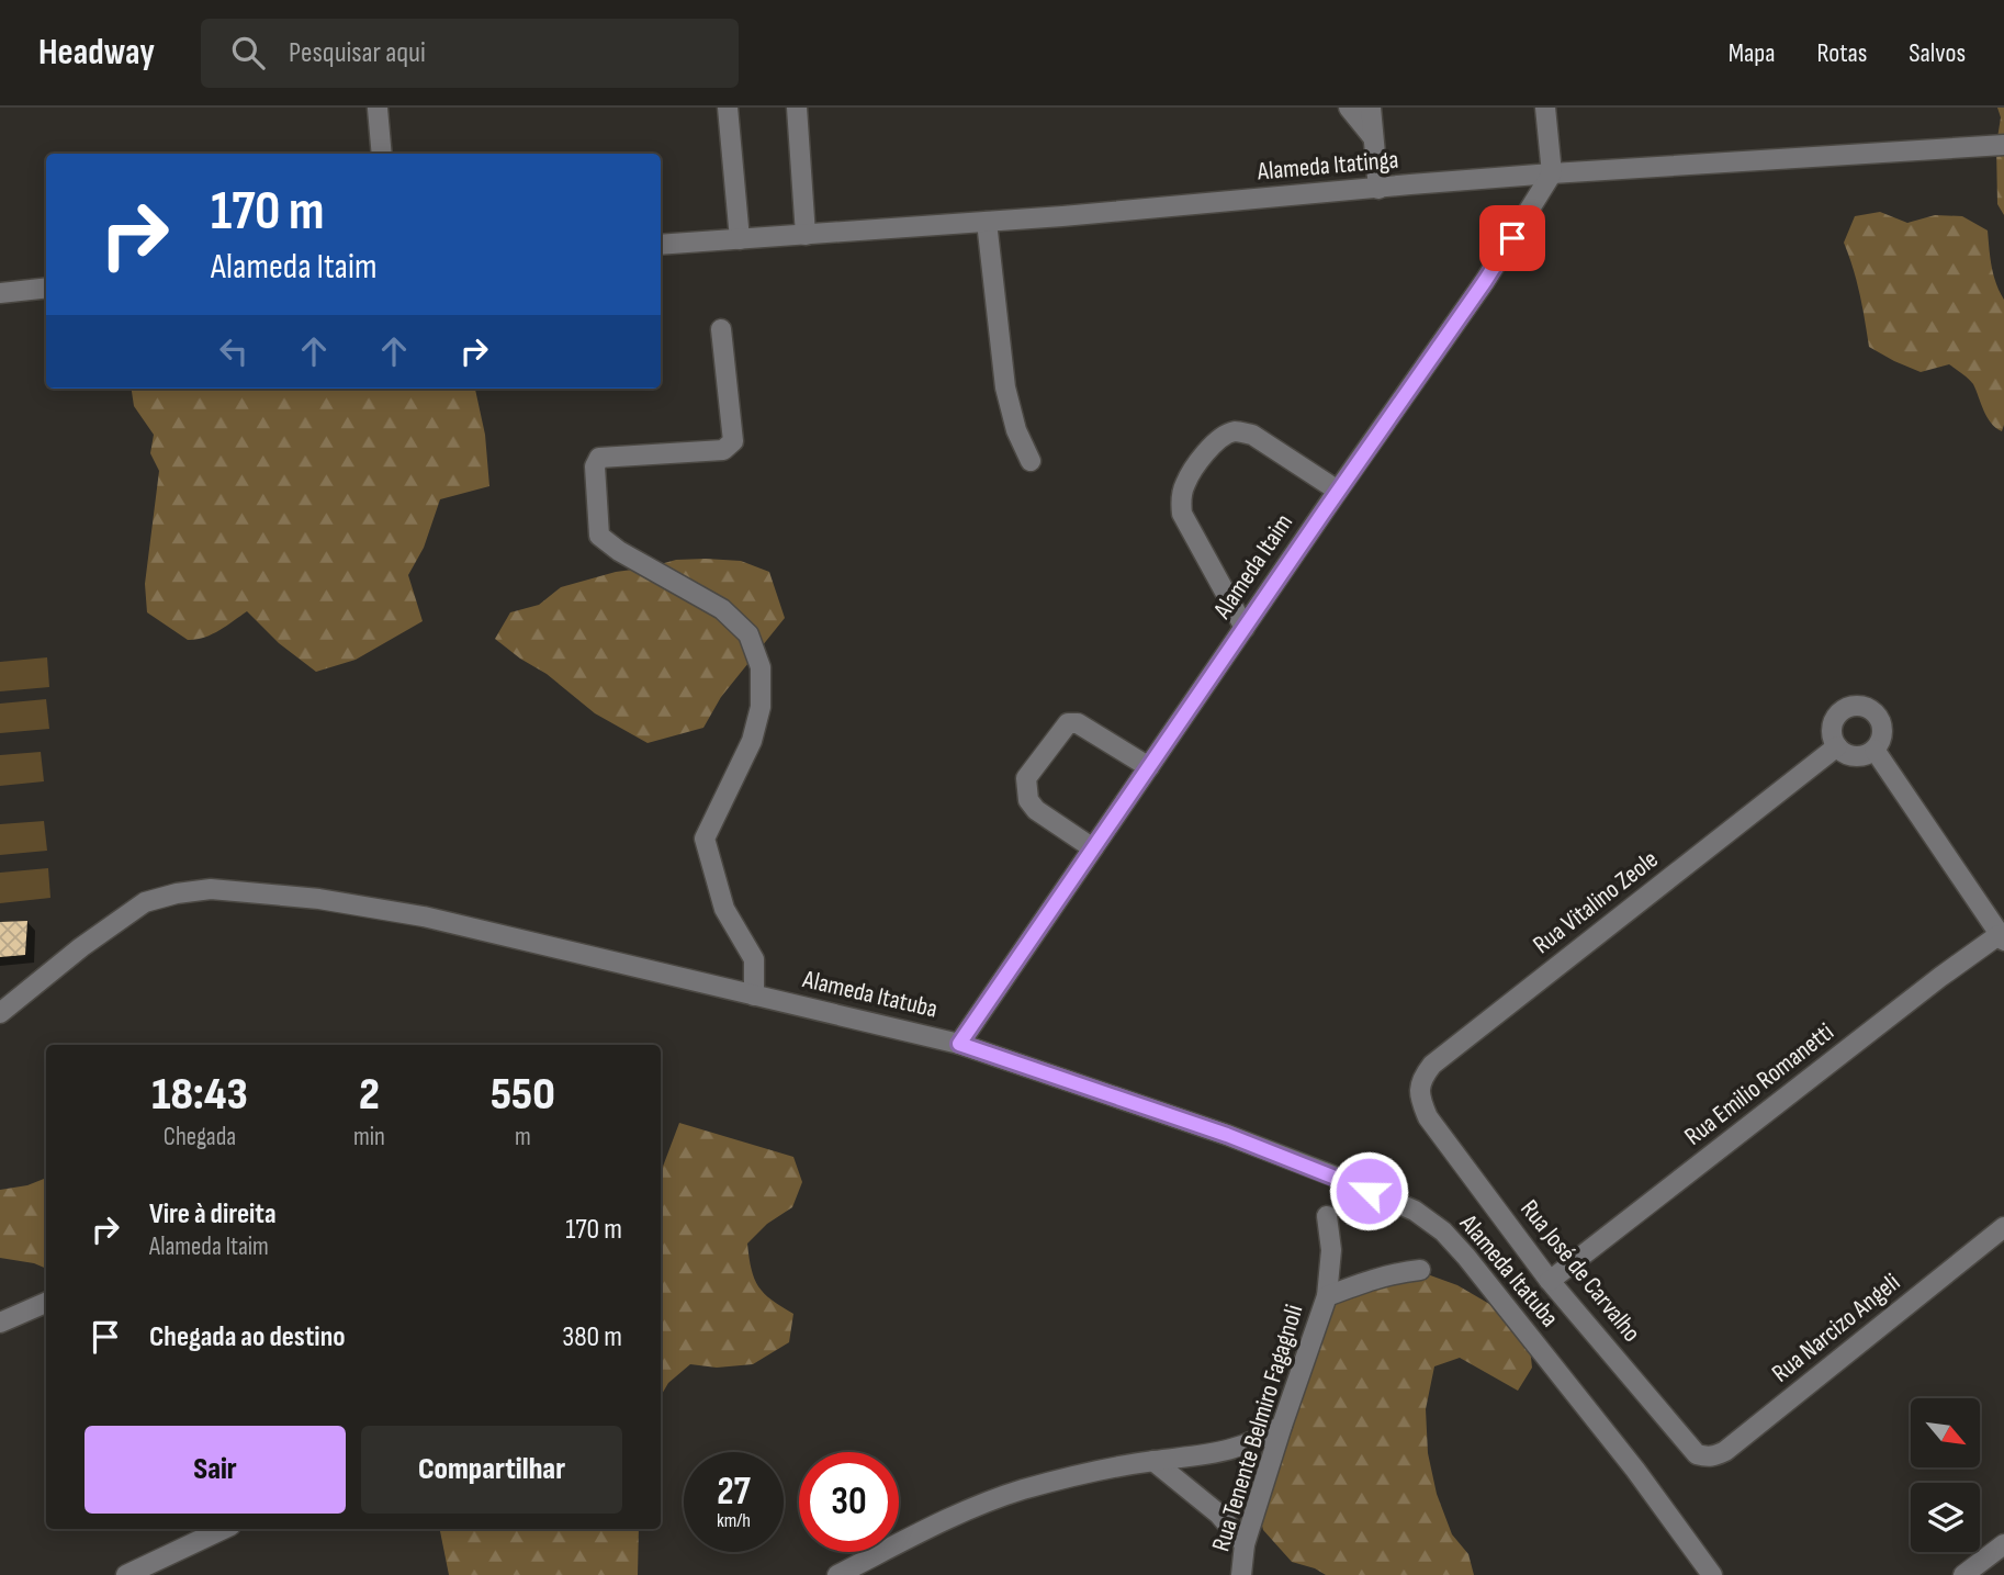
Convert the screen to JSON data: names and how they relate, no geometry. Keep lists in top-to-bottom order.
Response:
{
  "streets": {
    "street": [
      "Alameda Itatinga",
      "Alameda Itaim",
      "Rua Vitalino Zeole",
      "Alameda Itatuba",
      "Rua Emilio Romanetti",
      "Rua José de Carvalho",
      "Rua Narcizo Angeli",
      "Rua Tenente Belmiro Fagagnoli"
    ]
  },
  "crossings": [
    ["Alameda Itatinga", "Alameda Itaim"],
    ["Alameda Itaim", "Alameda Itatuba"],
    ["Rua Vitalino Zeole", "Rua José de Carvalho"],
    ["Rua Emilio Romanetti", "Rua José de Carvalho"],
    ["Rua José de Carvalho", "Rua Narcizo Angeli"]
  ],
  "north": "bottom right",
  "page": {
    "header": "Headway",
    "search": "Pesquisar aqui",
    "nav": ["Mapa", "Rotas", "Salvos"],
    "turn": ["170 m", "Alameda Itaim"],
    "eta": [
      "18:43",
      "Chegada",
      "2",
      "min",
      "550",
      "m"
    ],
    "list": [
      {
        "name": "Vire à direita",
        "note": "Alameda Itaim",
        "value": "170 m"
      },
      {
        "name": "Chegada ao destino",
        "value": "380 m"
      }
    ],
    "buttons": ["Sair", "Compartilhar"],
    "speed": "27 km/h",
    "limit": "30"
  }
}
